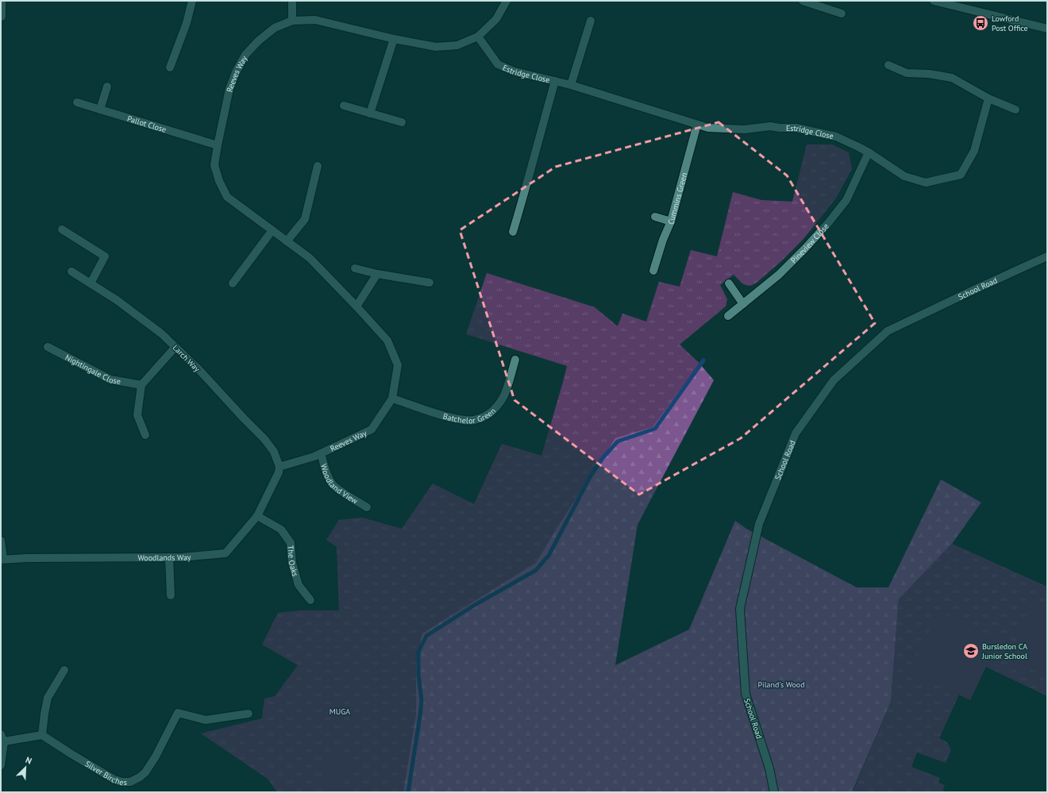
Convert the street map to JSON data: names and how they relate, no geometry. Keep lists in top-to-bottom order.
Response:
{
  "streets": {
    "street": [
      "Estridge Close",
      "Reeves Way",
      "Pallot Close",
      "Cummins Green",
      "Pineview Close",
      "School Road",
      "Larch Way",
      "Nightingale Close",
      "Batchelor Green",
      "Woodland View",
      "Woodlands Way",
      "The Oaks",
      "Silver Birches"
    ]
  },
  "crossings": [
    ["Estridge Close", "Reeves Way"],
    ["Estridge Close", "Cummins Green"],
    ["Estridge Close", "Pineview Close"],
    ["Reeves Way", "Pallot Close"],
    ["Reeves Way", "Larch Way"],
    ["Reeves Way", "Batchelor Green"],
    ["Reeves Way", "Woodland View"],
    ["Reeves Way", "Woodlands Way"],
    ["Larch Way", "Woodlands Way"],
    ["Woodlands Way", "The Oaks"]
  ],
  "parks": ["Piland's Wood", "MUGA"],
  "places": {
    "bus stop": ["Lowford Post Office"],
    "school or university": ["Bursledon CA Junior School"]
  },
  "north": "top right"
}
